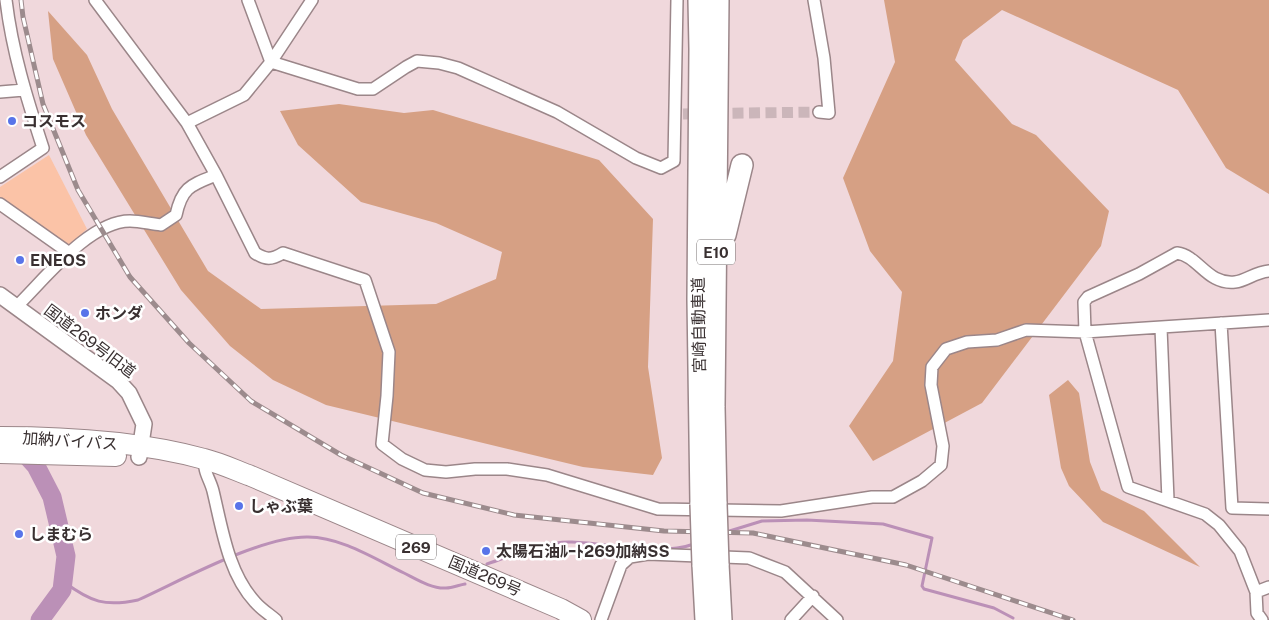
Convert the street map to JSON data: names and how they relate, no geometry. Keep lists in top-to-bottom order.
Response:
{
  "streets": {
    "highway": [
      "E10",
      "宮崎自動車道",
      "加納バイパス",
      "269",
      "国道269号"
    ],
    "street": ["国道269号旧道"]
  },
  "crossings": [
    ["国道269号旧道", "加納バイパス"],
    ["国道269号旧道", "国道269号"],
    ["加納バイパス", "国道269号"]
  ],
  "places": [
    "コスモス",
    "ENEOS",
    "ホンダ",
    "しゃぶ葉",
    "しまむら",
    "太陽石油ﾙｰﾄ269加納SS"
  ]
}
